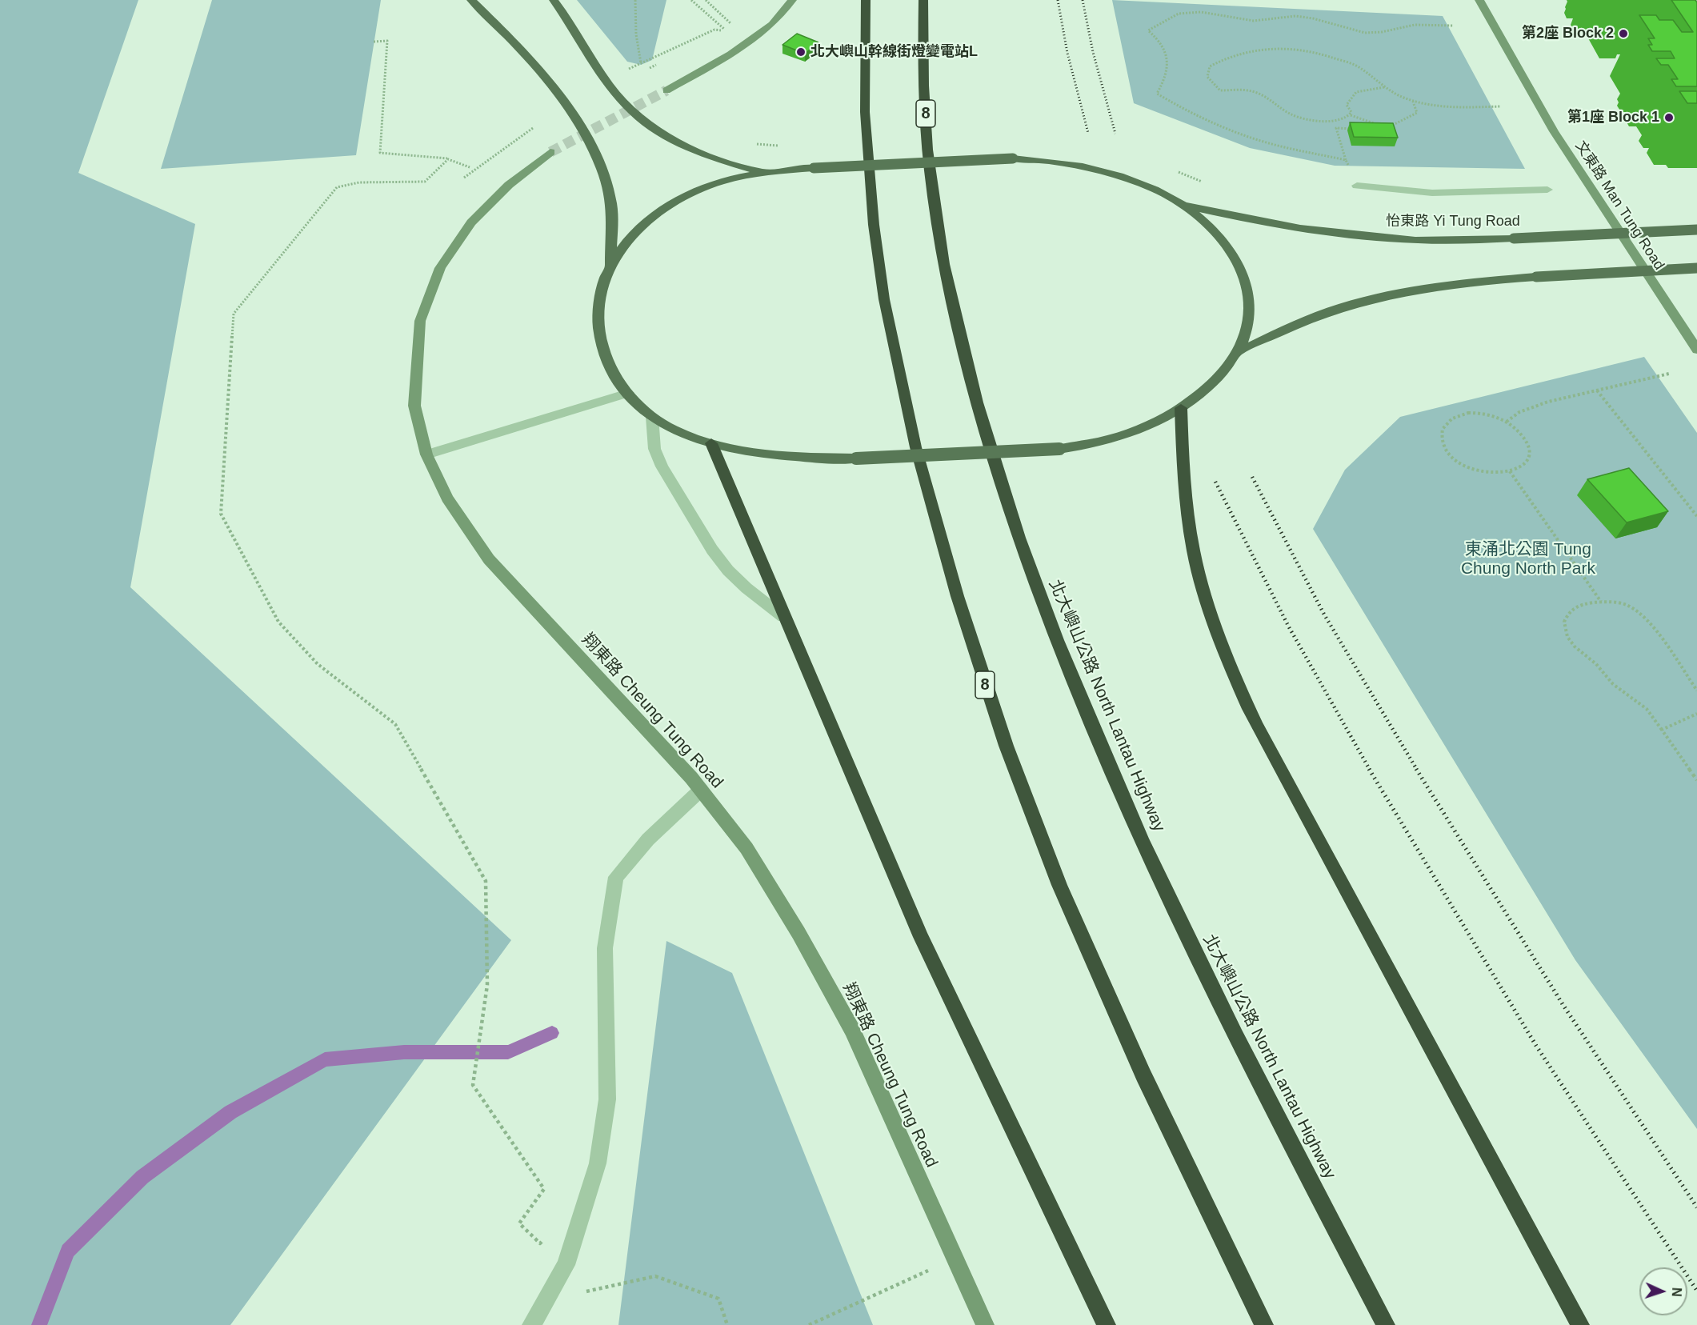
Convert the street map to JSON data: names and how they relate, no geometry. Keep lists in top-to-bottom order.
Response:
{
  "streets": {
    "highway": ["8", "北大嶼山公路 North Lantau Highway"],
    "main road": ["文東路 Man Tung Road", "怡東路 Yi Tung Road", "翔東路 Cheung Tung Road"]
  },
  "parks": ["東涌北公園 Tung Chung North Park"],
  "places": ["第2座 Block 2", "北大嶼山幹線街燈變電站L", "第1座 Block 1"],
  "north": "right"
}
